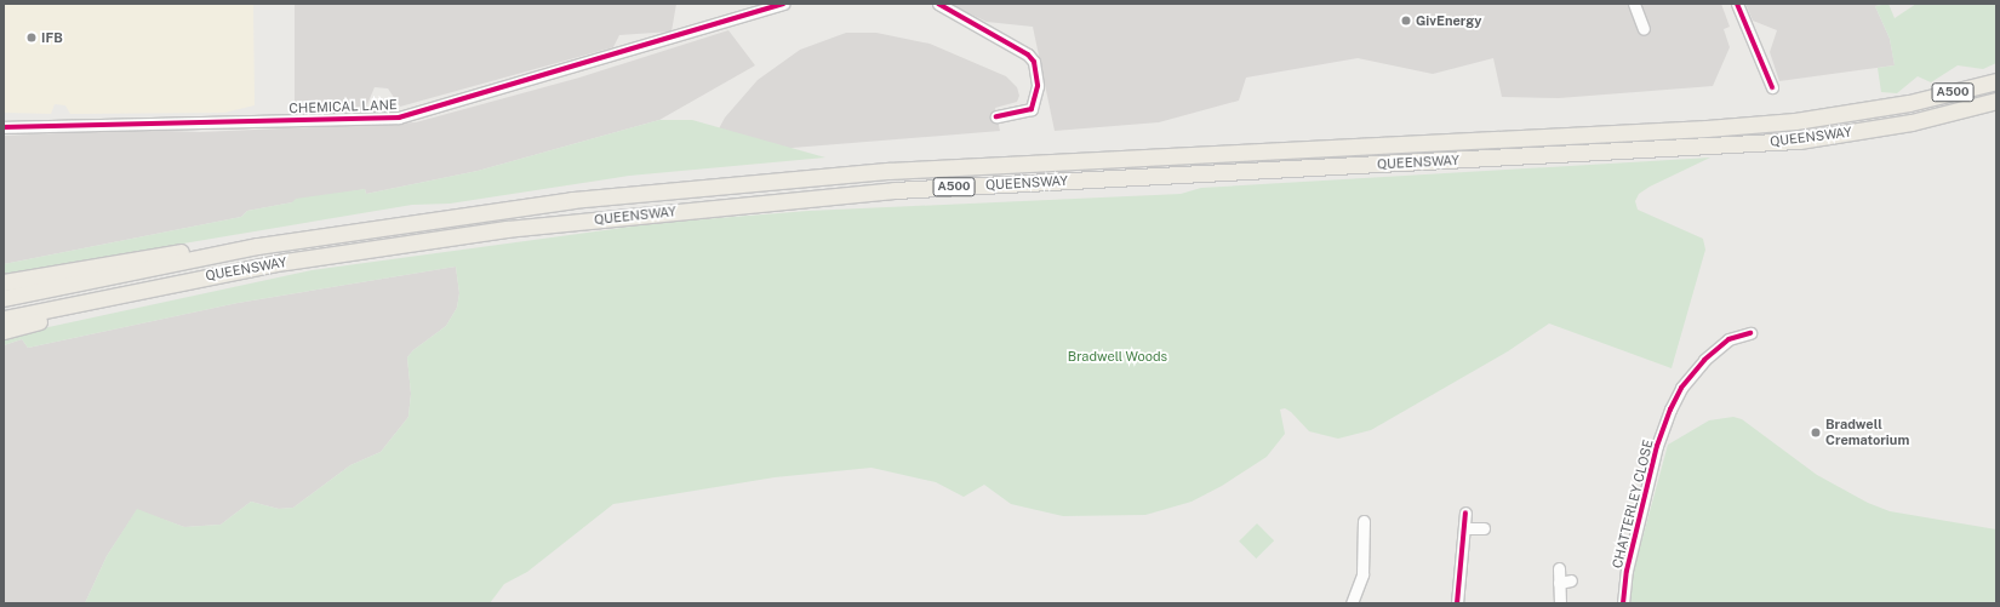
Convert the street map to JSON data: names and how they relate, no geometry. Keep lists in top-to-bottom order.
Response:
{
  "streets": {
    "highway": ["A500", "QUEENSWAY"],
    "street": ["CHEMICAL LANE", "CHATTERLEY CLOSE"]
  },
  "parks": ["Bradwell Woods"],
  "places": ["GivEnergy", "IFB", "Bradwell Crematorium"]
}
